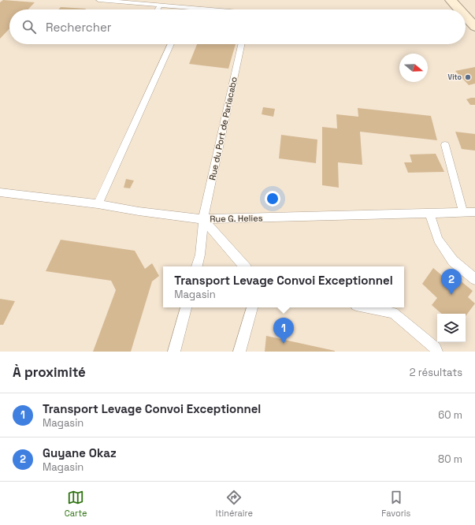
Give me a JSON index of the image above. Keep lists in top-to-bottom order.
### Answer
{
  "streets": {
    "lane": ["Rue du Port de Pariacabo", "Rue G. Helies"]
  },
  "crossings": [
    ["Rue du Port de Pariacabo", "Rue G. Helies"]
  ],
  "places": ["Vito"],
  "north": "right",
  "page": {
    "search": "Rechercher",
    "popup": ["Transport Levage Convoi Exceptionnel", "Magasin"],
    "pins": ["2", "1"],
    "heading": ["À proximité", "2 résultats"],
    "list": [
      {
        "mark": "1",
        "name": "Transport Levage Convoi Exceptionnel",
        "note": "Magasin",
        "value": "60 m"
      },
      {
        "mark": "2",
        "name": "Guyane Okaz",
        "note": "Magasin",
        "value": "80 m"
      }
    ],
    "nav": ["Carte", "Itinéraire", "Favoris"]
  }
}
